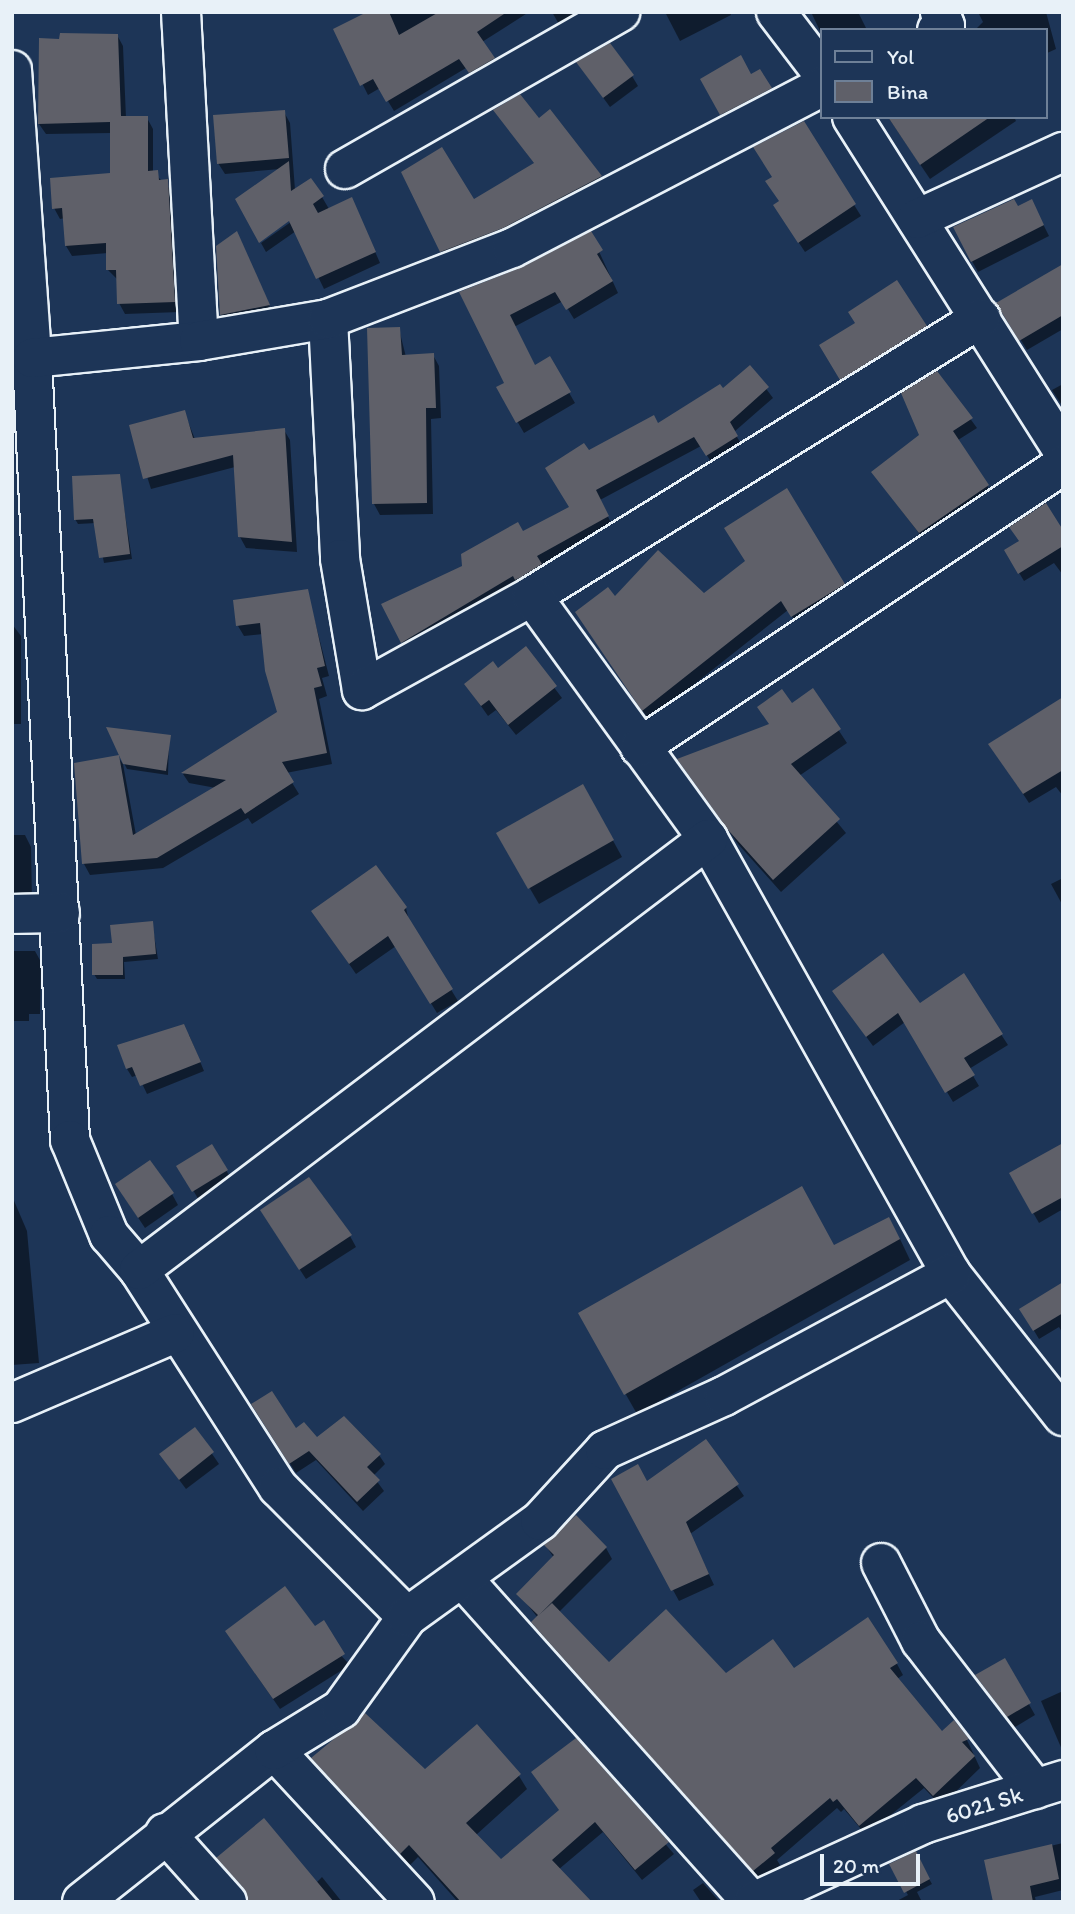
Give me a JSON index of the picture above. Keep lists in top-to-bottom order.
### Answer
{
  "streets": {
    "street": ["6021 Sk"]
  },
  "legend": ["Yol", "Bina"],
  "scale_bar": "20 m"
}
